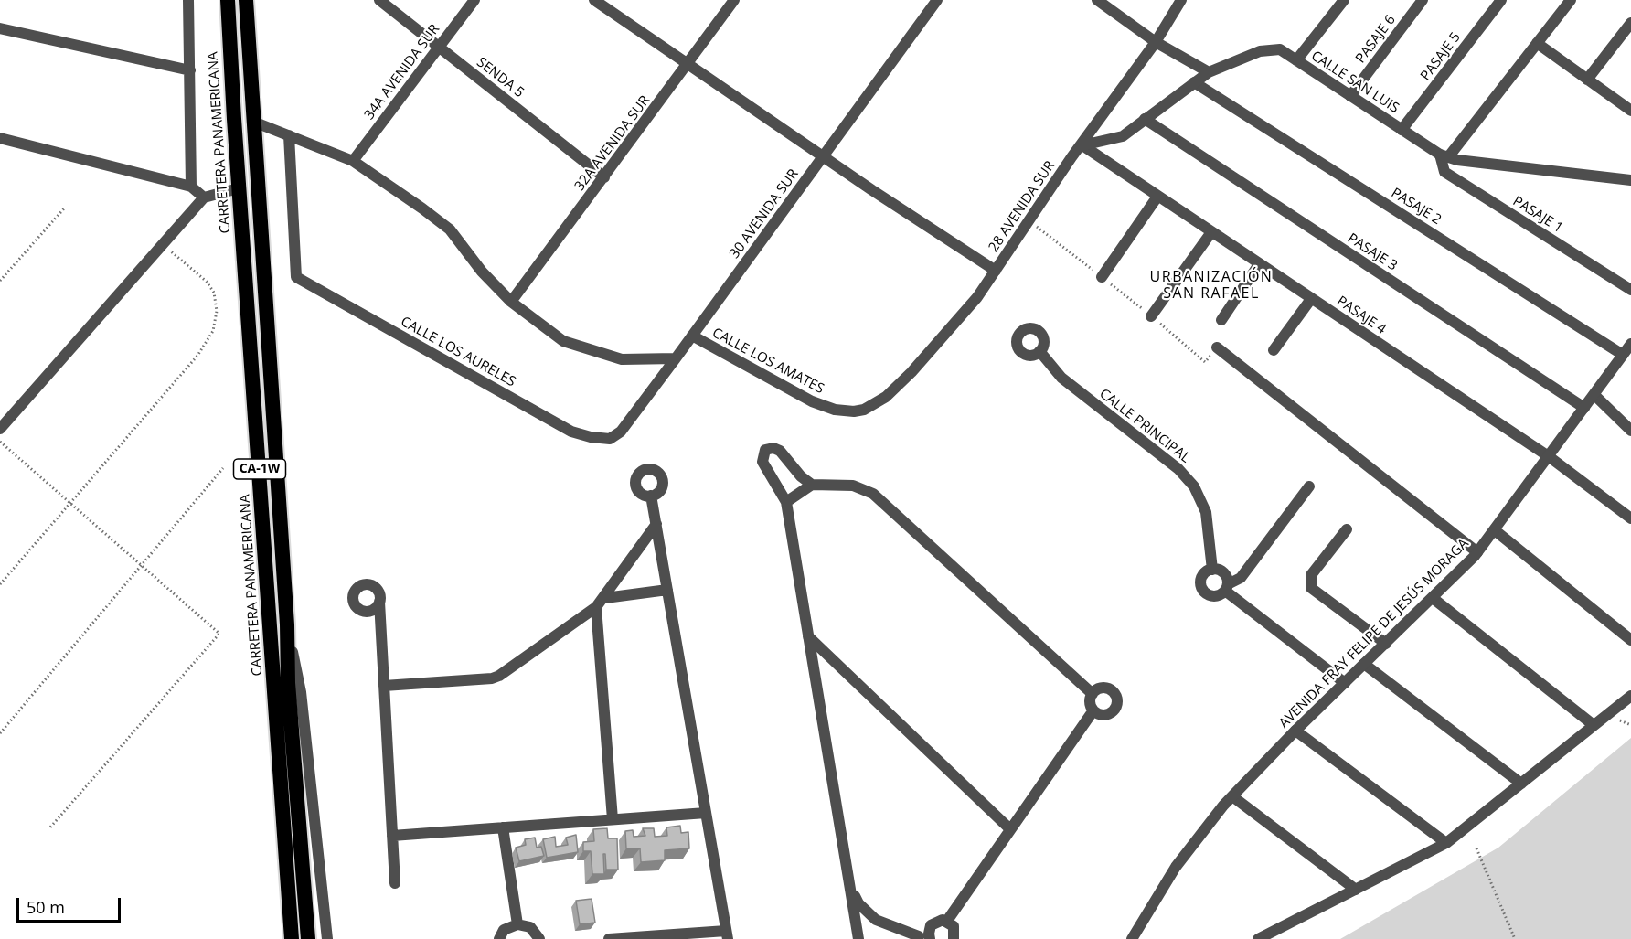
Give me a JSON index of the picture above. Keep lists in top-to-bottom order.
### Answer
{
  "streets": {
    "highway": ["CARRETERA PANAMERICANA", "CA-1W"],
    "street": [
      "PASAJE 6",
      "PASAJE 5",
      "34A AVENIDA SUR",
      "SENDA 5",
      "CALLE SAN LUIS",
      "32A AVENIDA SUR",
      "28 AVENIDA SUR",
      "PASAJE 2",
      "30 AVENIDA SUR",
      "PASAJE 1",
      "PASAJE 3",
      "PASAJE 4",
      "CALLE LOS AURELES",
      "CALLE LOS AMATES",
      "CALLE PRINCIPAL",
      "AVENIDA FRAY FELIPE DE JESÚS MORAGA"
    ]
  },
  "crossings": [
    ["PASAJE 6", "CALLE SAN LUIS"],
    ["PASAJE 5", "CALLE SAN LUIS"],
    ["34A AVENIDA SUR", "SENDA 5"],
    ["SENDA 5", "32A AVENIDA SUR"],
    ["CALLE SAN LUIS", "28 AVENIDA SUR"],
    ["CALLE SAN LUIS", "PASAJE 2"],
    ["CALLE SAN LUIS", "PASAJE 1"],
    ["CALLE SAN LUIS", "PASAJE 3"],
    ["CALLE SAN LUIS", "PASAJE 4"],
    ["28 AVENIDA SUR", "PASAJE 4"],
    ["28 AVENIDA SUR", "CALLE LOS AMATES"],
    ["PASAJE 2", "AVENIDA FRAY FELIPE DE JESÚS MORAGA"],
    ["30 AVENIDA SUR", "CALLE LOS AURELES"],
    ["30 AVENIDA SUR", "CALLE LOS AMATES"],
    ["PASAJE 3", "AVENIDA FRAY FELIPE DE JESÚS MORAGA"],
    ["PASAJE 4", "AVENIDA FRAY FELIPE DE JESÚS MORAGA"]
  ],
  "districts": ["URBANIZACIÓN SAN RAFAEL"],
  "scale_bar": "50 m"
}
